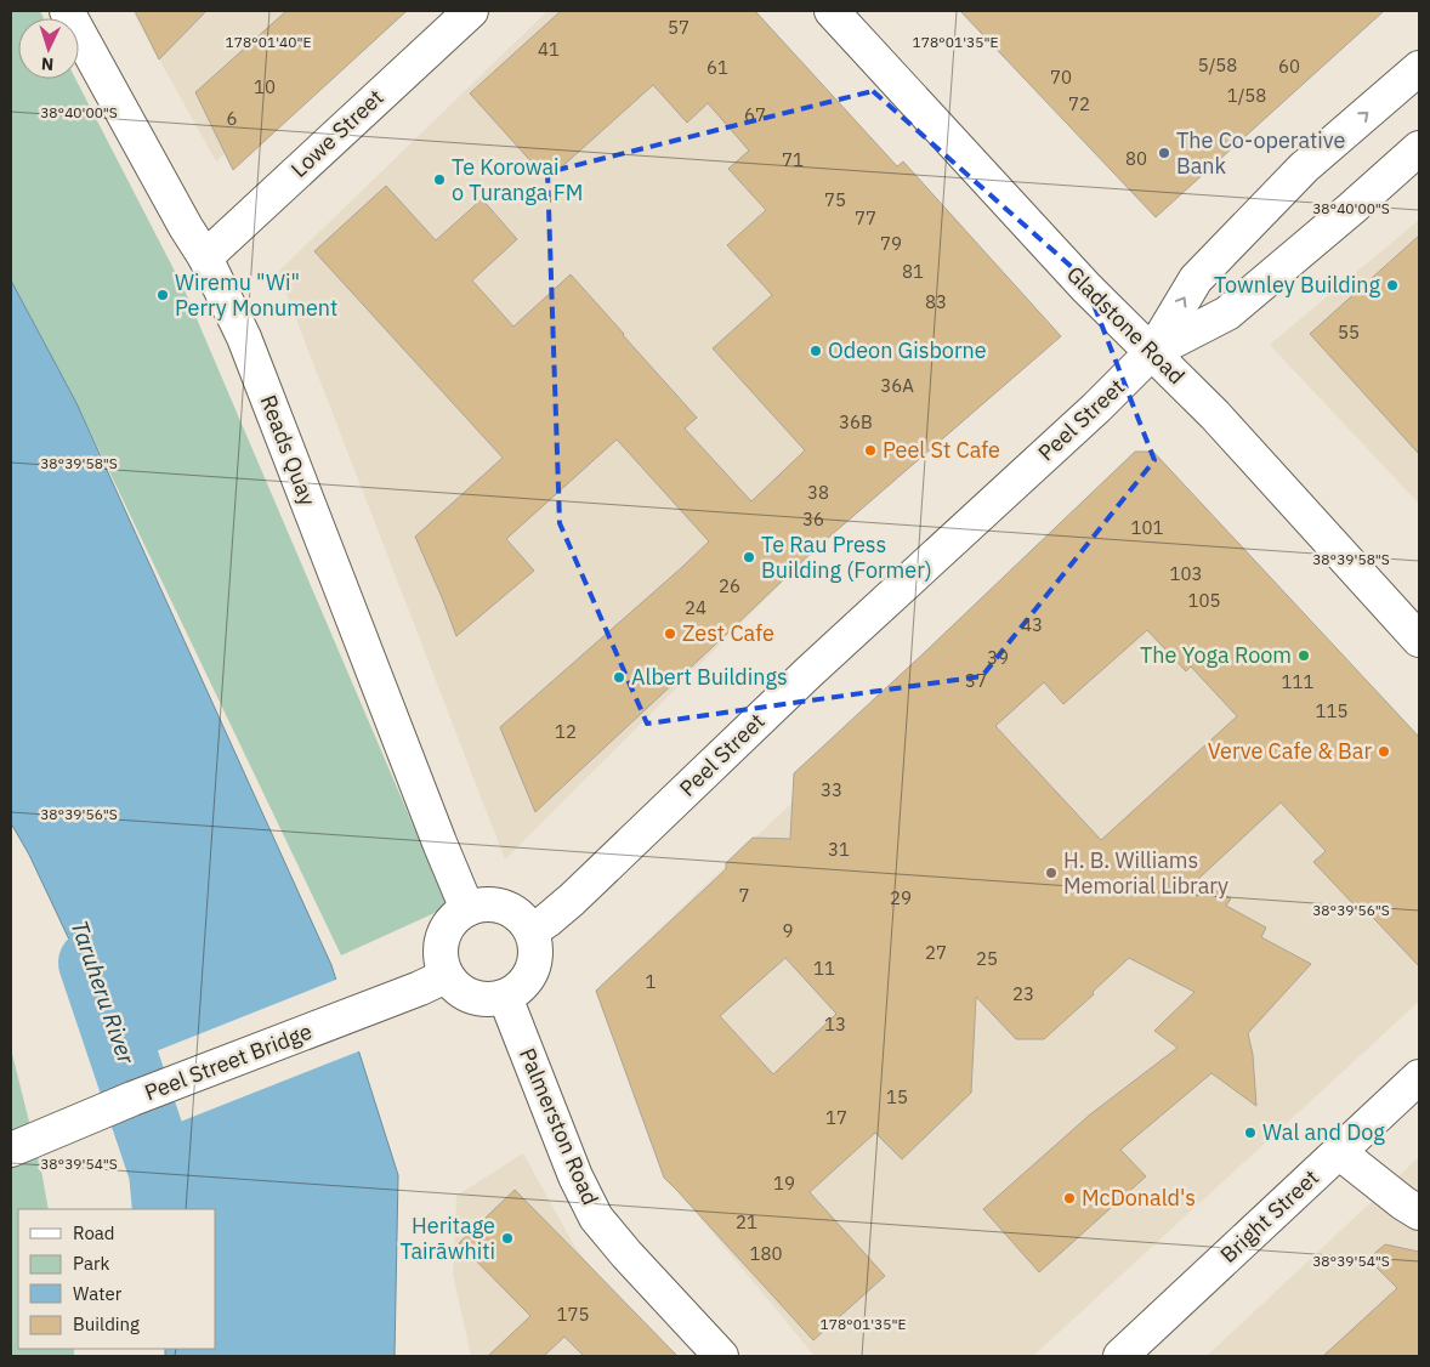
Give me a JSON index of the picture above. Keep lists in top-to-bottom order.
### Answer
{
  "streets": {
    "street": [
      "Lowe Street",
      "Gladstone Road",
      "Peel Street",
      "Reads Quay",
      "Peel Street Bridge",
      "Palmerston Road",
      "Bright Street"
    ]
  },
  "crossings": [
    ["Lowe Street", "Reads Quay"],
    ["Gladstone Road", "Peel Street"],
    ["Peel Street", "Reads Quay"],
    ["Peel Street", "Peel Street Bridge"],
    ["Peel Street", "Palmerston Road"],
    ["Reads Quay", "Peel Street Bridge"],
    ["Reads Quay", "Palmerston Road"],
    ["Peel Street Bridge", "Palmerston Road"]
  ],
  "water": ["Taruheru River"],
  "places": [
    "The Co-operative Bank",
    "Te Korowai o Turanga FM",
    "Townley Building",
    "Wiremu \"Wi\" Perry Monument",
    "Odeon Gisborne",
    "Peel St Cafe",
    "Te Rau Press Building (Former)",
    "Zest Cafe",
    "The Yoga Room",
    "Albert Buildings",
    "Verve Cafe & Bar",
    "H. B. Williams Memorial Library",
    "Wal and Dog",
    "McDonald's",
    "Heritage Tairāwhiti"
  ],
  "house_numbers": [
    "57",
    "41",
    "5/58",
    "60",
    "61",
    "70",
    "10",
    "1/58",
    "72",
    "67",
    "6",
    "80",
    "71",
    "75",
    "77",
    "79",
    "81",
    "83",
    "55",
    "36A",
    "36B",
    "38",
    "36",
    "101",
    "103",
    "26",
    "105",
    "24",
    "43",
    "39",
    "37",
    "111",
    "115",
    "12",
    "33",
    "31",
    "7",
    "29",
    "9",
    "27",
    "25",
    "11",
    "1",
    "23",
    "13",
    "15",
    "17",
    "19",
    "21",
    "180",
    "175"
  ],
  "legend": [
    "Road",
    "Park",
    "Water",
    "Building"
  ],
  "north": "bottom",
  "coordinates": [
    "178°01'40\"E",
    "178°01'35\"E",
    "38°40'00\"S",
    "38°39'58\"S",
    "38°39'56\"S",
    "38°39'54\"S"
  ]
}
